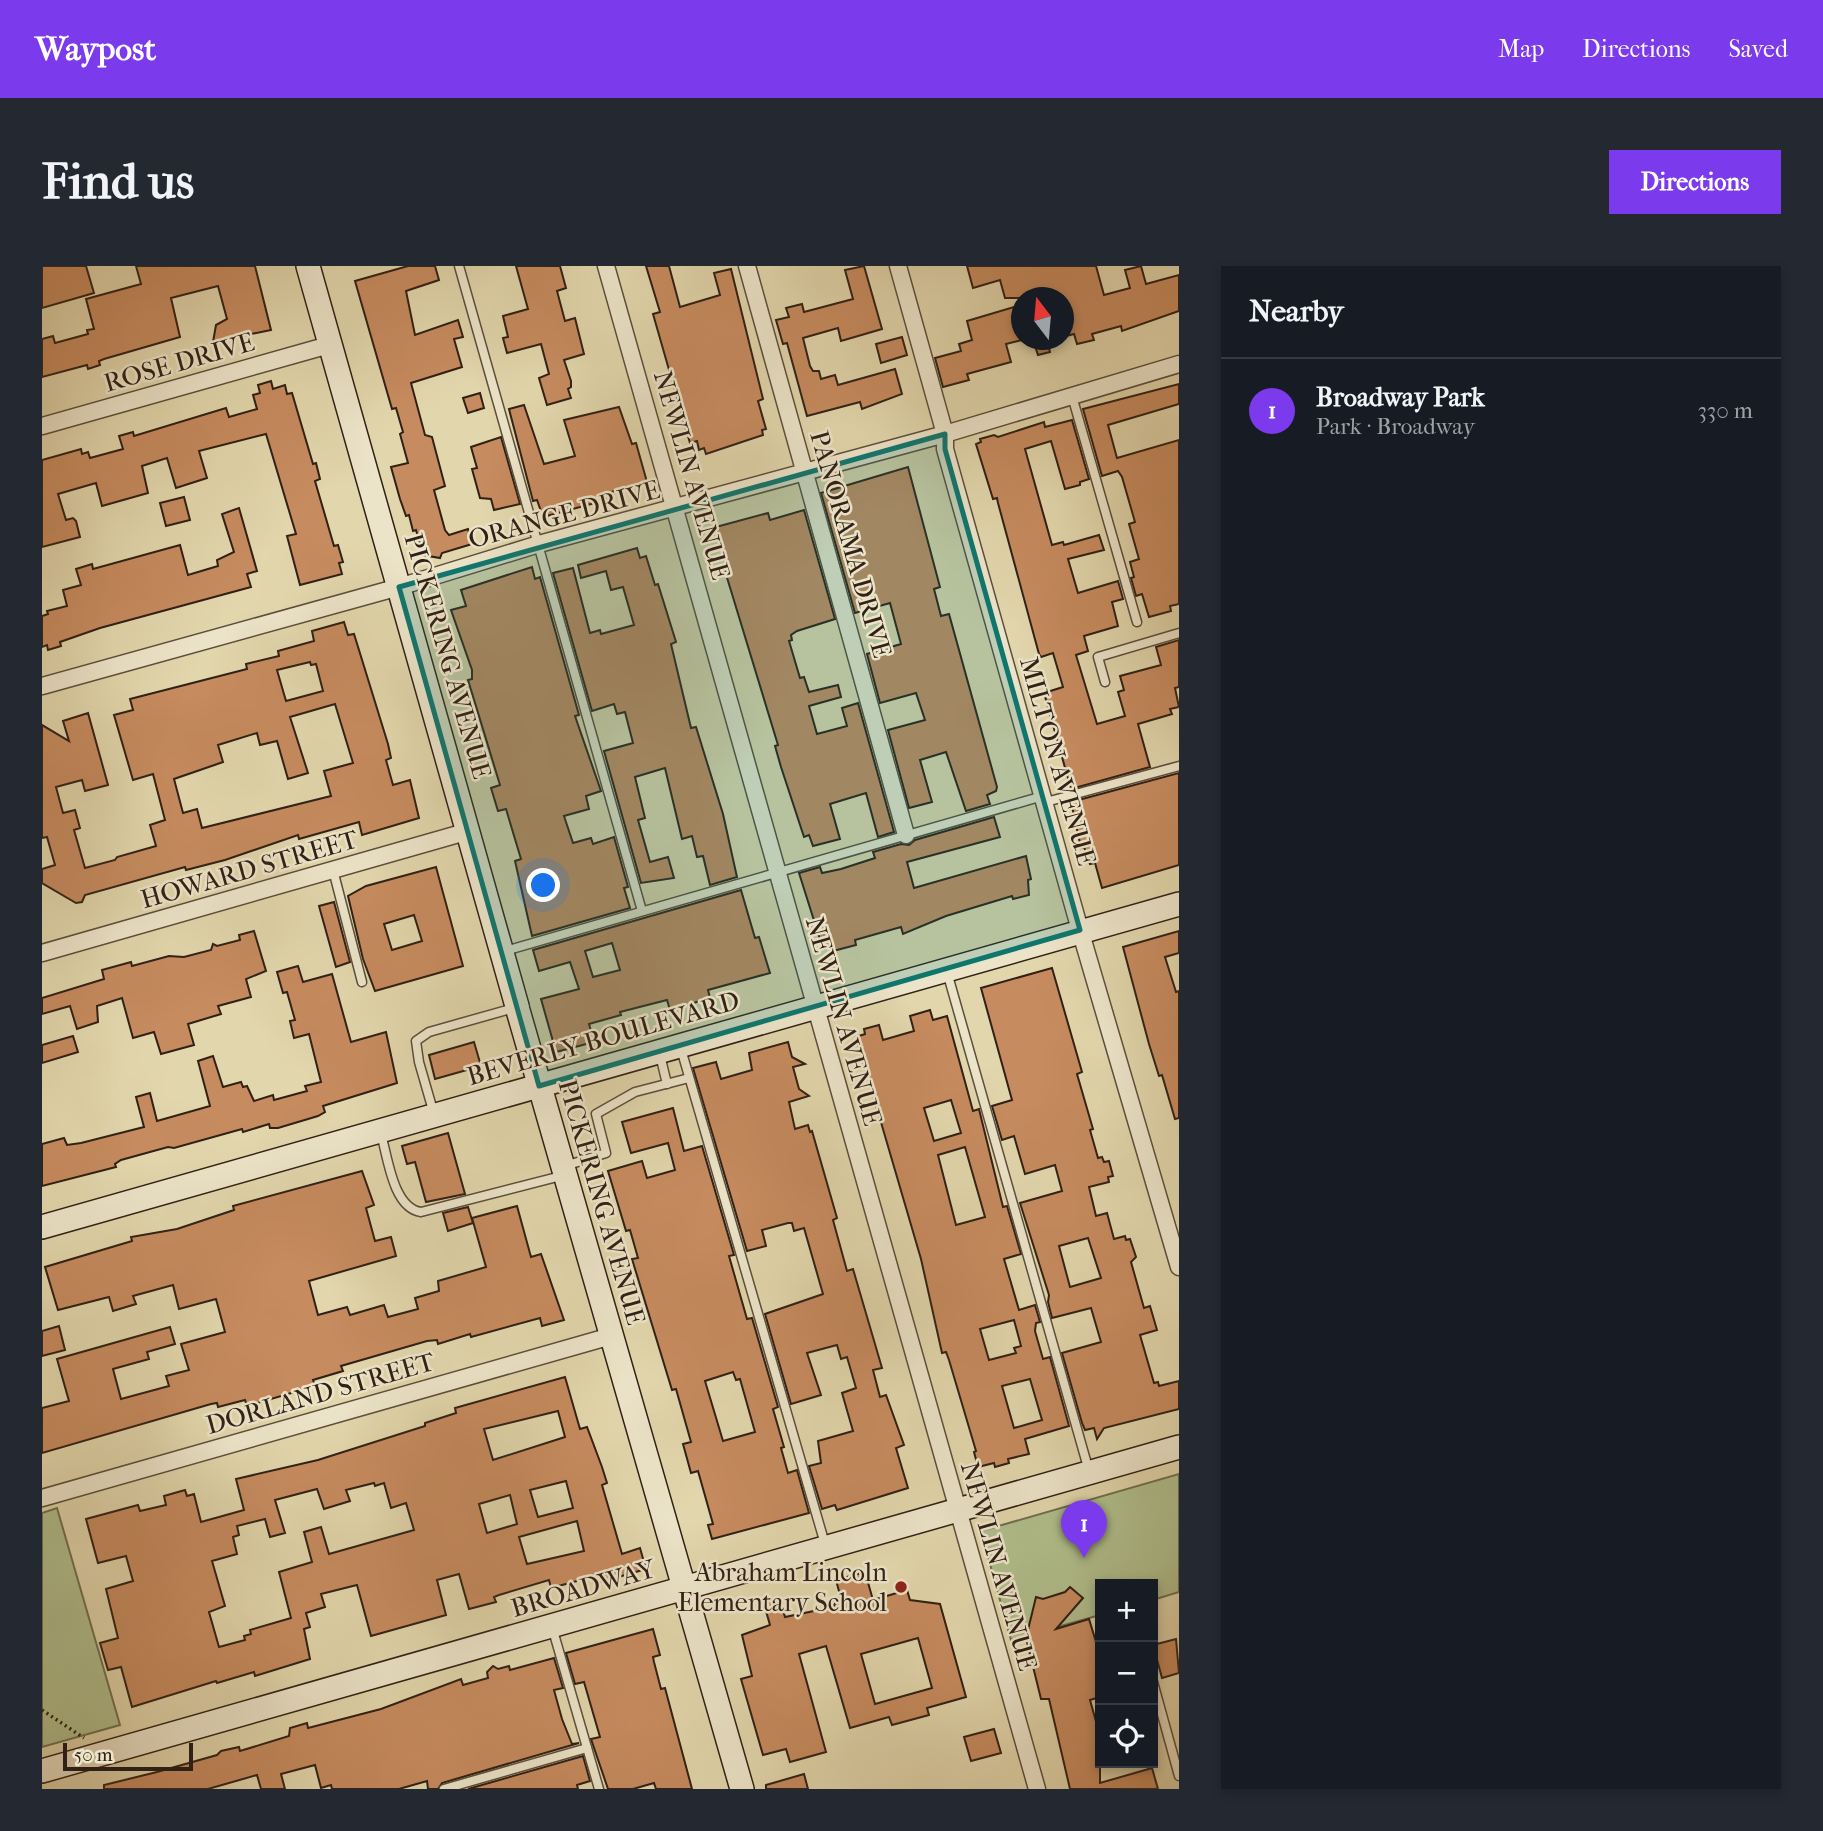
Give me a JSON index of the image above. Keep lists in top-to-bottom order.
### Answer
{
  "streets": {
    "street": [
      "ROSE DRIVE",
      "NEWLIN AVENUE",
      "ORANGE DRIVE",
      "PANORAMA DRIVE",
      "PICKERING AVENUE",
      "MILTON AVENUE",
      "HOWARD STREET",
      "BEVERLY BOULEVARD",
      "DORLAND STREET",
      "BROADWAY"
    ]
  },
  "crossings": [
    ["ROSE DRIVE", "PICKERING AVENUE"],
    ["NEWLIN AVENUE", "ORANGE DRIVE"],
    ["NEWLIN AVENUE", "BEVERLY BOULEVARD"],
    ["NEWLIN AVENUE", "BROADWAY"],
    ["ORANGE DRIVE", "PANORAMA DRIVE"],
    ["ORANGE DRIVE", "PICKERING AVENUE"],
    ["ORANGE DRIVE", "MILTON AVENUE"],
    ["PICKERING AVENUE", "HOWARD STREET"],
    ["PICKERING AVENUE", "BEVERLY BOULEVARD"],
    ["PICKERING AVENUE", "DORLAND STREET"],
    ["PICKERING AVENUE", "BROADWAY"],
    ["MILTON AVENUE", "BEVERLY BOULEVARD"]
  ],
  "places": ["Abraham Lincoln Elementary School"],
  "scale_bar": "50 m",
  "north": "top",
  "page": {
    "header": "Waypost",
    "nav": ["Map", "Directions", "Saved"],
    "buttons": "Directions",
    "title": "Find us",
    "heading": "Nearby",
    "list": [
      {
        "mark": "1",
        "name": "Broadway Park",
        "note": "Park · Broadway",
        "value": "330 m"
      }
    ],
    "pins": "1",
    "map_buttons": ["+", "−"],
    "scale": "50 m"
  }
}
